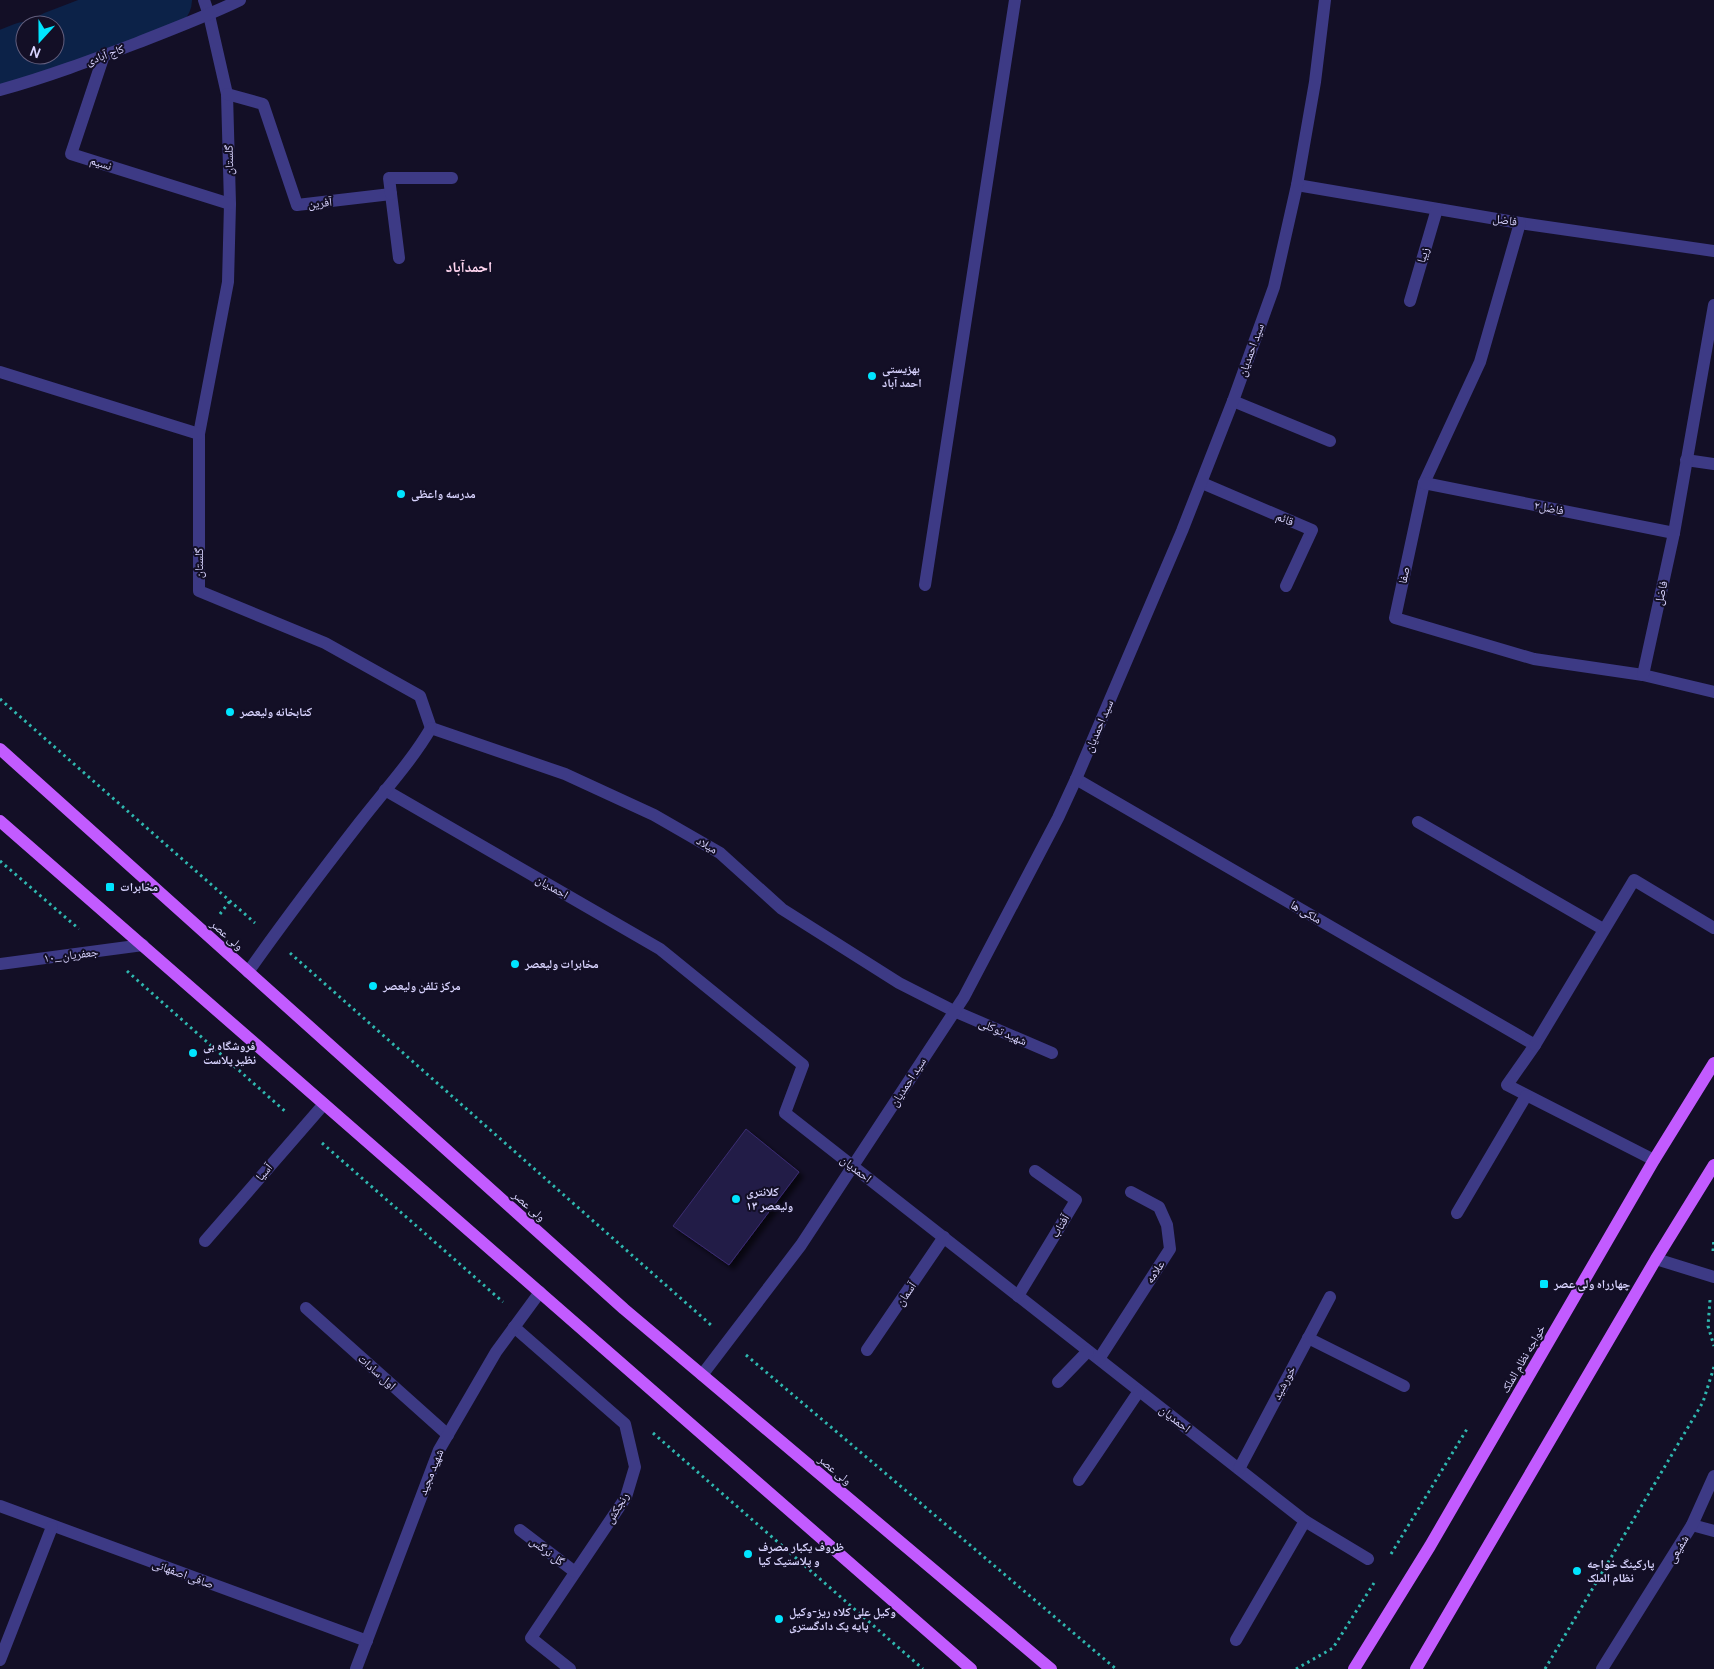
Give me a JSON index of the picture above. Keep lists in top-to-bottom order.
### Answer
{
  "streets": {
    "main road": ["ولی عصر", "خواجه نظام الملک"],
    "street": [
      "کاج آبادی",
      "گلستان",
      "نسیم",
      "آفرین",
      "فاضل",
      "زیبا",
      "سید احمدیان",
      "فاضل۲",
      "قائم",
      "صفا",
      "میلاد",
      "احمدیان",
      "ملکی ها",
      "۱۰_جعفریان",
      "شهید توکلی",
      "آسیا",
      "آفتاب",
      "علامه",
      "آسمان",
      "اول سادات",
      "خورشید",
      "شهید مجید",
      "رنجکش",
      "شفیعی",
      "گل نرگس",
      "صافی اصفهانی"
    ]
  },
  "crossings": [
    ["کاج آبادی", "گلستان"],
    ["کاج آبادی", "نسیم"],
    ["گلستان", "نسیم"],
    ["گلستان", "آفرین"],
    ["گلستان", "میلاد"],
    ["فاضل", "زیبا"],
    ["فاضل", "سید احمدیان"],
    ["فاضل", "فاضل۲"],
    ["فاضل", "صفا"],
    ["سید احمدیان", "قائم"],
    ["سید احمدیان", "میلاد"],
    ["سید احمدیان", "احمدیان"],
    ["سید احمدیان", "ملکی ها"],
    ["سید احمدیان", "ولی عصر"],
    ["سید احمدیان", "شهید توکلی"],
    ["فاضل۲", "صفا"],
    ["میلاد", "شهید توکلی"],
    ["احمدیان", "آفتاب"],
    ["احمدیان", "علامه"],
    ["احمدیان", "آسمان"],
    ["احمدیان", "خورشید"],
    ["اول سادات", "شهید مجید"],
    ["شهید مجید", "رنجکش"],
    ["شهید مجید", "صافی اصفهانی"],
    ["رنجکش", "گل نرگس"]
  ],
  "districts": ["احمدآباد"],
  "places": {
    "other": [
      "بهزیستی احمد آباد",
      "مدرسه واعظی",
      "کتابخانه ولیعصر",
      "مخابرات ولیعصر",
      "مرکز تلفن ولیعصر",
      "فروشگاه بی نظیر پلاست",
      "کلانتری ۱۳ ولیعصر",
      "ظروف یکبار مصرف و پلاستیک کیا",
      "پارکینگ خواجه نظام الملک",
      "وکیل علی کلاه ریز-وکیل پایه یک دادگستری"
    ],
    "transit": ["مخابرات", "چهارراه ولی عصر"]
  },
  "north": "bottom"
}
